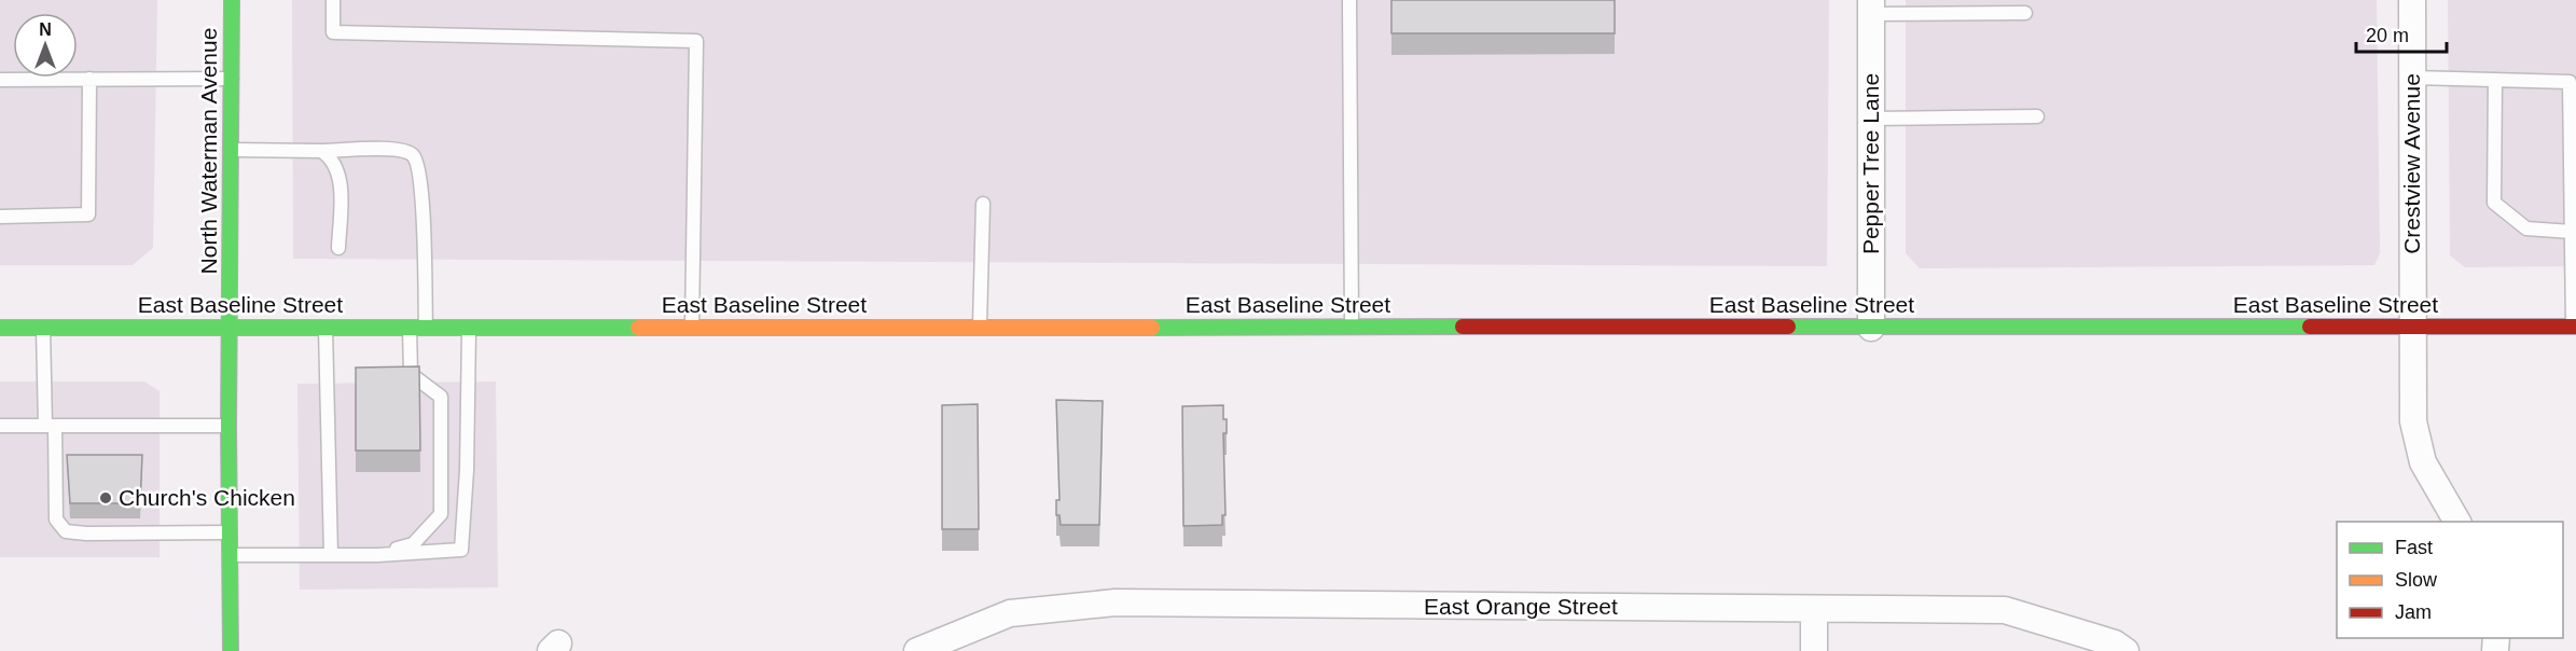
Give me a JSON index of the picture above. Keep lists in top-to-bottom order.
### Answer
{
  "streets": {
    "main road": ["North Waterman Avenue", "East Baseline Street"],
    "street": ["Pepper Tree Lane", "Crestview Avenue", "East Orange Street"]
  },
  "crossings": [
    ["North Waterman Avenue", "East Baseline Street"],
    ["Pepper Tree Lane", "East Baseline Street"],
    ["Crestview Avenue", "East Baseline Street"]
  ],
  "places": ["Church's Chicken"],
  "legend": ["Fast", "Slow", "Jam"],
  "scale_bar": "20 m",
  "north": "top"
}
